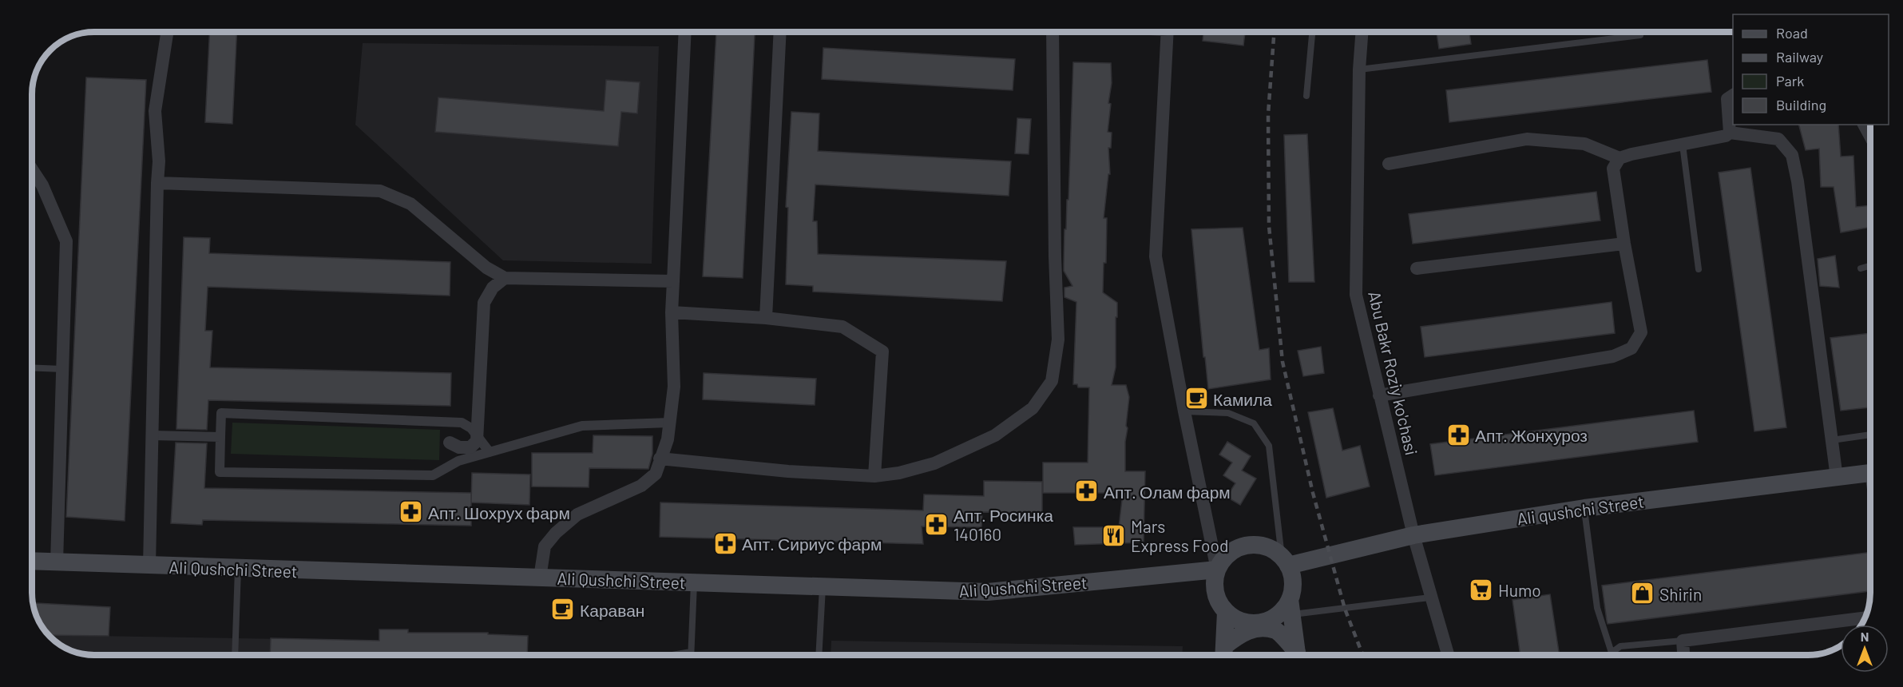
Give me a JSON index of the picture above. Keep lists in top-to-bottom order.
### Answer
{
  "streets": {
    "main road": ["Ali qushchi Street", "Ali Qushchi Street"],
    "street": ["Abu Bakr Roziy ko'chasi"]
  },
  "crossings": [
    ["Abu Bakr Roziy ko'chasi", "Ali qushchi Street"],
    ["Ali qushchi Street", "Ali Qushchi Street"]
  ],
  "places": {
    "cafe": ["Камила", "Караван"],
    "pharmacy": [
      "Апт. Жонхуроз",
      "Апт. Олам фарм",
      "Апт. Шохрух фарм",
      "Апт. Росинка 140160",
      "Апт. Сириус фарм"
    ],
    "restaurant": ["Mars Express Food"],
    "supermarket": ["Humo"],
    "shop": ["Shirin"]
  },
  "legend": [
    "Road",
    "Railway",
    "Park",
    "Building"
  ],
  "north": "top"
}
